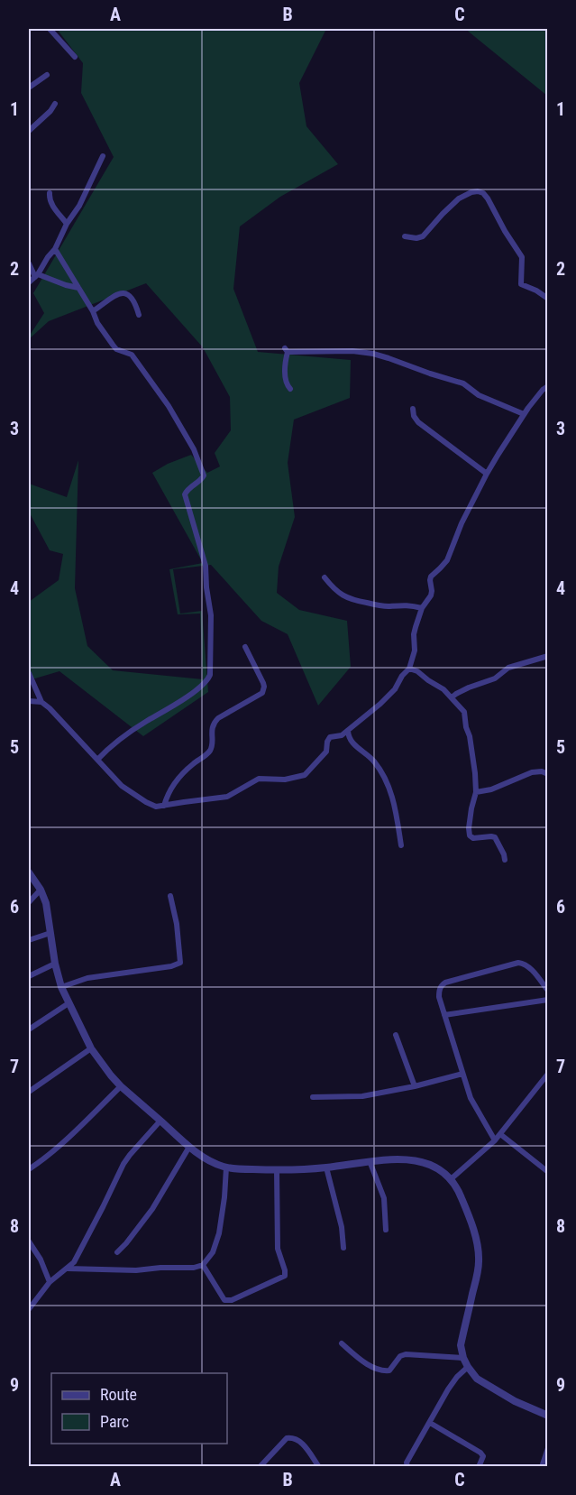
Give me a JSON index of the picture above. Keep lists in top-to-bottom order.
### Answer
{
  "legend": ["Route", "Parc"],
  "grid": {
    "columns": ["A", "B", "C"],
    "rows": [
      "1",
      "2",
      "3",
      "4",
      "5",
      "6",
      "7",
      "8",
      "9"
    ]
  }
}
